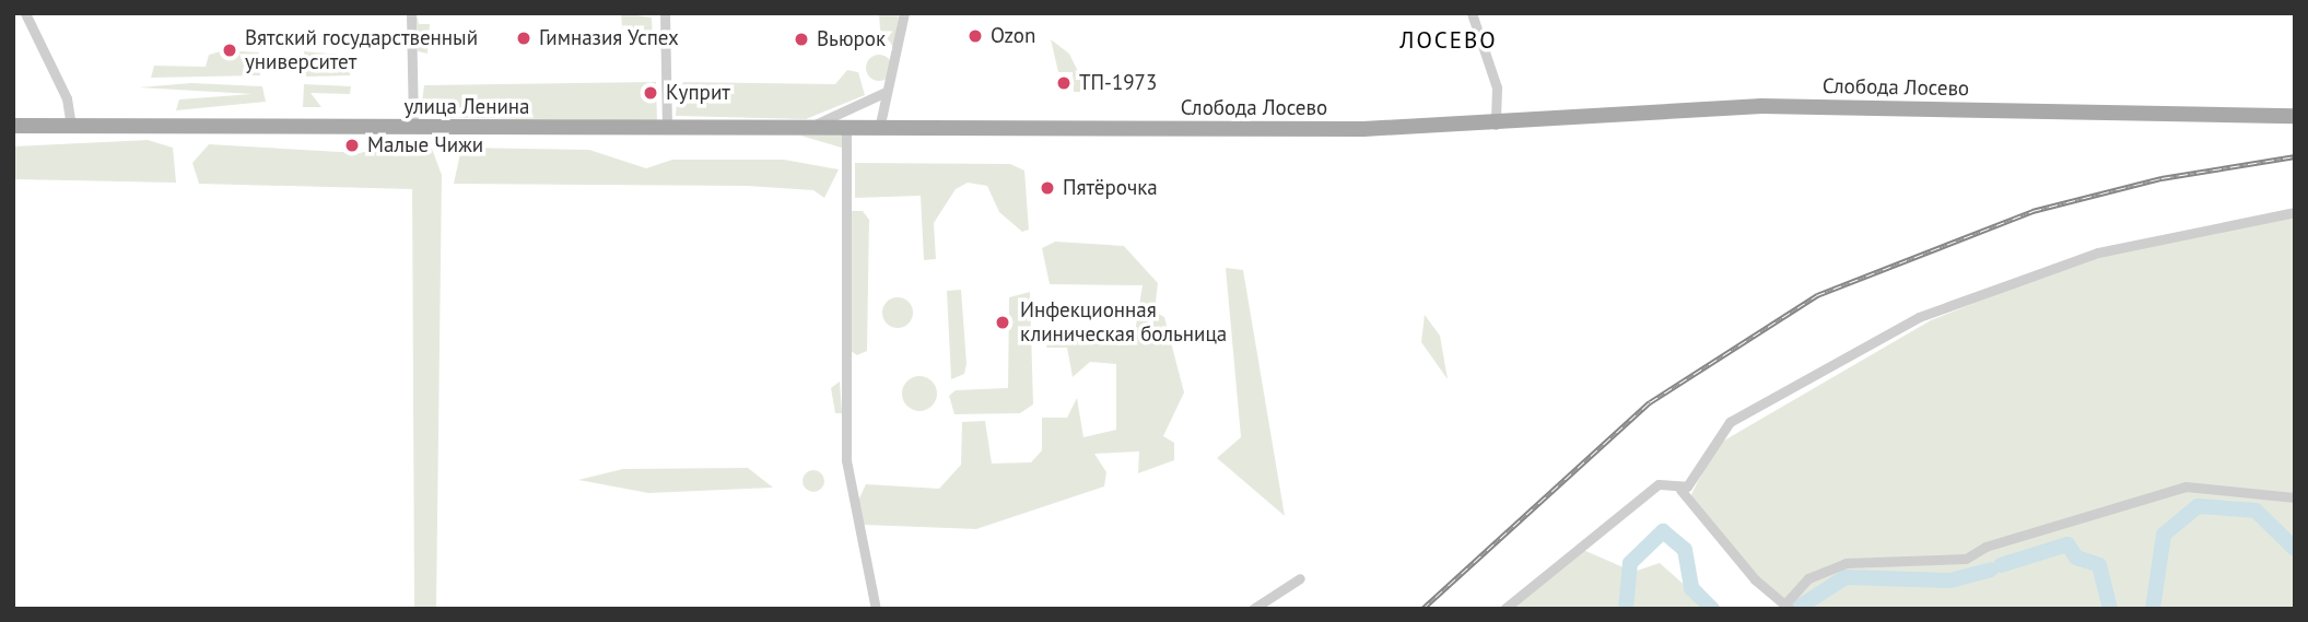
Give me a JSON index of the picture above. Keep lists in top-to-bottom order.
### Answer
{
  "streets": {
    "main road": ["Слобода Лосево", "улица Ленина"]
  },
  "crossings": [
    ["Слобода Лосево", "улица Ленина"]
  ],
  "districts": ["ЛОСЕВО"],
  "places": [
    "Ozon",
    "Гимназия Успех",
    "Вьюрок",
    "Вятский государственный университет",
    "ТП-1973",
    "Куприт",
    "Малые Чижи",
    "Пятёрочка",
    "Инфекционная клиническая больница"
  ]
}
